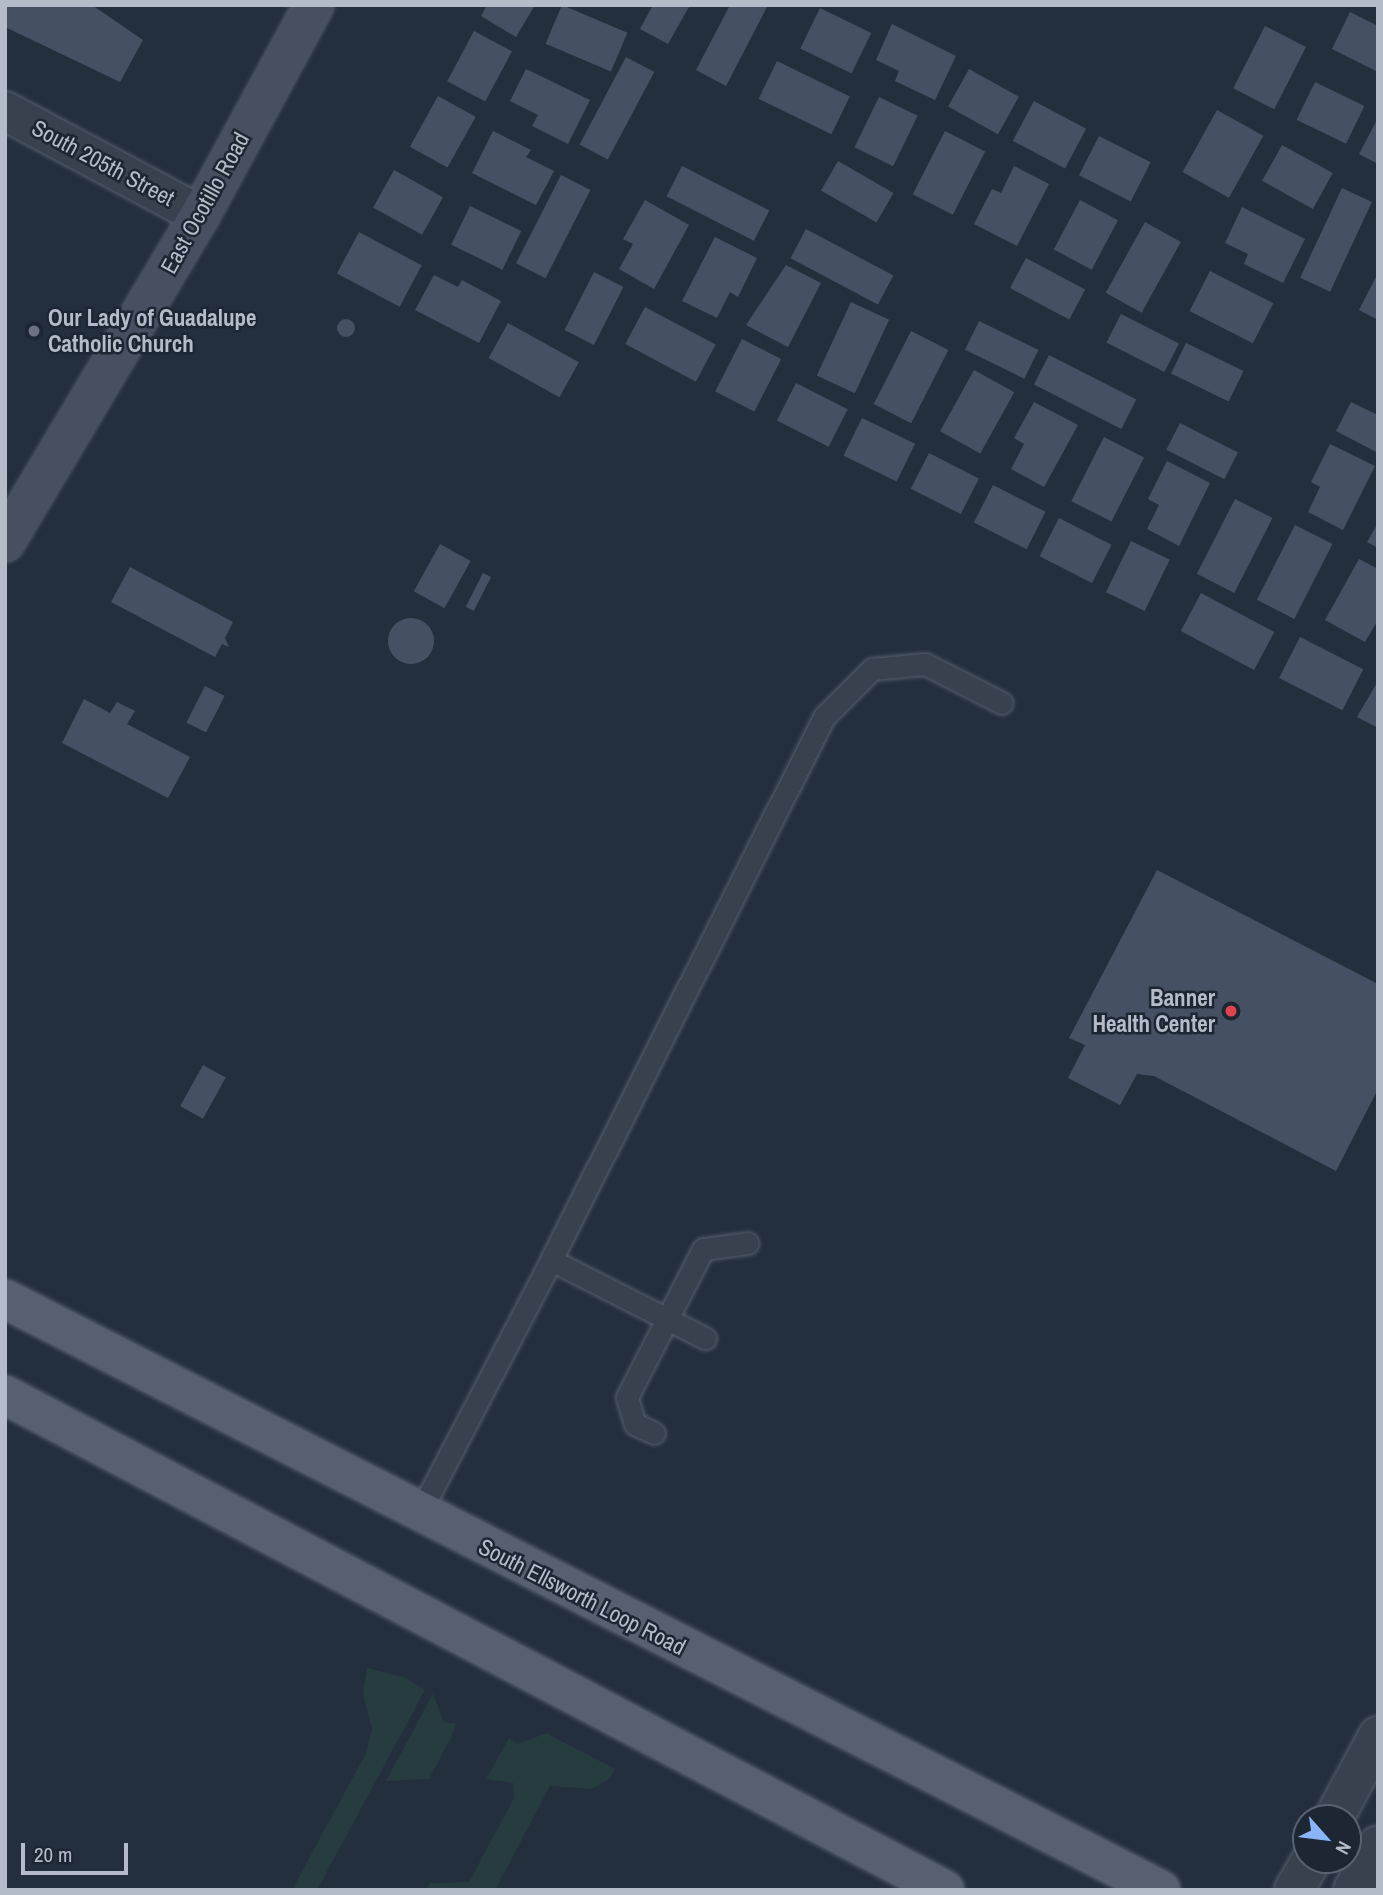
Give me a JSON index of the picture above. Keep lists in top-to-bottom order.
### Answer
{
  "streets": {
    "main road": ["East Ocotillo Road", "South Ellsworth Loop Road"],
    "street": ["South 205th Street"]
  },
  "crossings": [
    ["South 205th Street", "East Ocotillo Road"]
  ],
  "places": ["Our Lady of Guadalupe Catholic Church", "Banner Health Center"],
  "scale_bar": "20 m",
  "north": "bottom right"
}
